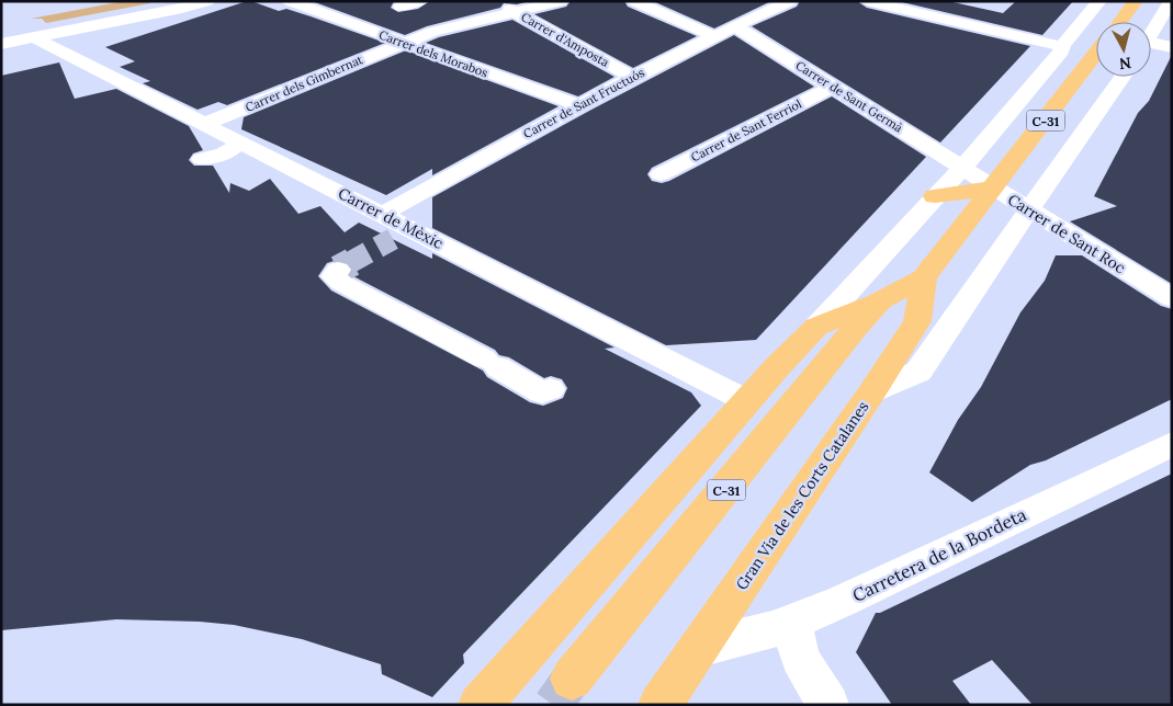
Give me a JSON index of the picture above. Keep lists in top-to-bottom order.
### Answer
{
  "streets": {
    "main road": ["C-31", "Gran Via de les Corts Catalanes"],
    "street": [
      "Carrer d'Amposta",
      "Carrer dels Morabos",
      "Carrer dels Gimbernat",
      "Carrer de Sant Germà",
      "Carrer de Sant Fructuós",
      "Carrer de Sant Ferriol",
      "Carrer de Mèxic",
      "Carrer de Sant Roc",
      "Carretera de la Bordeta"
    ]
  },
  "crossings": [
    ["Carrer d'Amposta", "Carrer dels Gimbernat"],
    ["Carrer d'Amposta", "Carrer de Sant Fructuós"],
    ["Carrer dels Morabos", "Carrer dels Gimbernat"],
    ["Carrer dels Morabos", "Carrer de Sant Fructuós"],
    ["Carrer dels Gimbernat", "Carrer de Mèxic"],
    ["Carrer de Sant Germà", "Carrer de Sant Fructuós"],
    ["Carrer de Sant Germà", "Carrer de Sant Ferriol"],
    ["Carrer de Sant Germà", "Carrer de Sant Roc"],
    ["Carrer de Sant Fructuós", "Carrer de Mèxic"],
    ["Carrer de Sant Roc", "Gran Via de les Corts Catalanes"],
    ["Gran Via de les Corts Catalanes", "Carretera de la Bordeta"]
  ],
  "north": "bottom"
}
